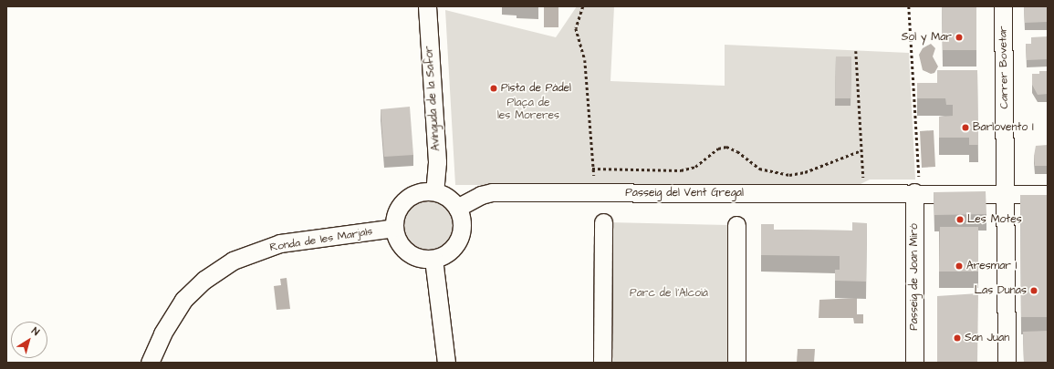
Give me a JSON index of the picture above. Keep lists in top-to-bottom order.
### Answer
{
  "streets": {
    "street": [
      "Carrer Bovetar",
      "Avinguda de la Safor",
      "Passeig del Vent Gregal",
      "Ronda de les Marjals",
      "Passeig de Joan Miró"
    ]
  },
  "crossings": [
    ["Carrer Bovetar", "Passeig del Vent Gregal"],
    ["Avinguda de la Safor", "Passeig del Vent Gregal"],
    ["Avinguda de la Safor", "Ronda de les Marjals"],
    ["Passeig del Vent Gregal", "Ronda de les Marjals"],
    ["Passeig del Vent Gregal", "Passeig de Joan Miró"]
  ],
  "parks": ["Plaça de les Moreres", "Parc de l'Alcoià"],
  "places": [
    "Sol y Mar",
    "Pista de Pádel",
    "Barlovento I",
    "Les Motes",
    "Aresmar I",
    "Las Dunas",
    "San Juan"
  ],
  "north": "top right"
}
